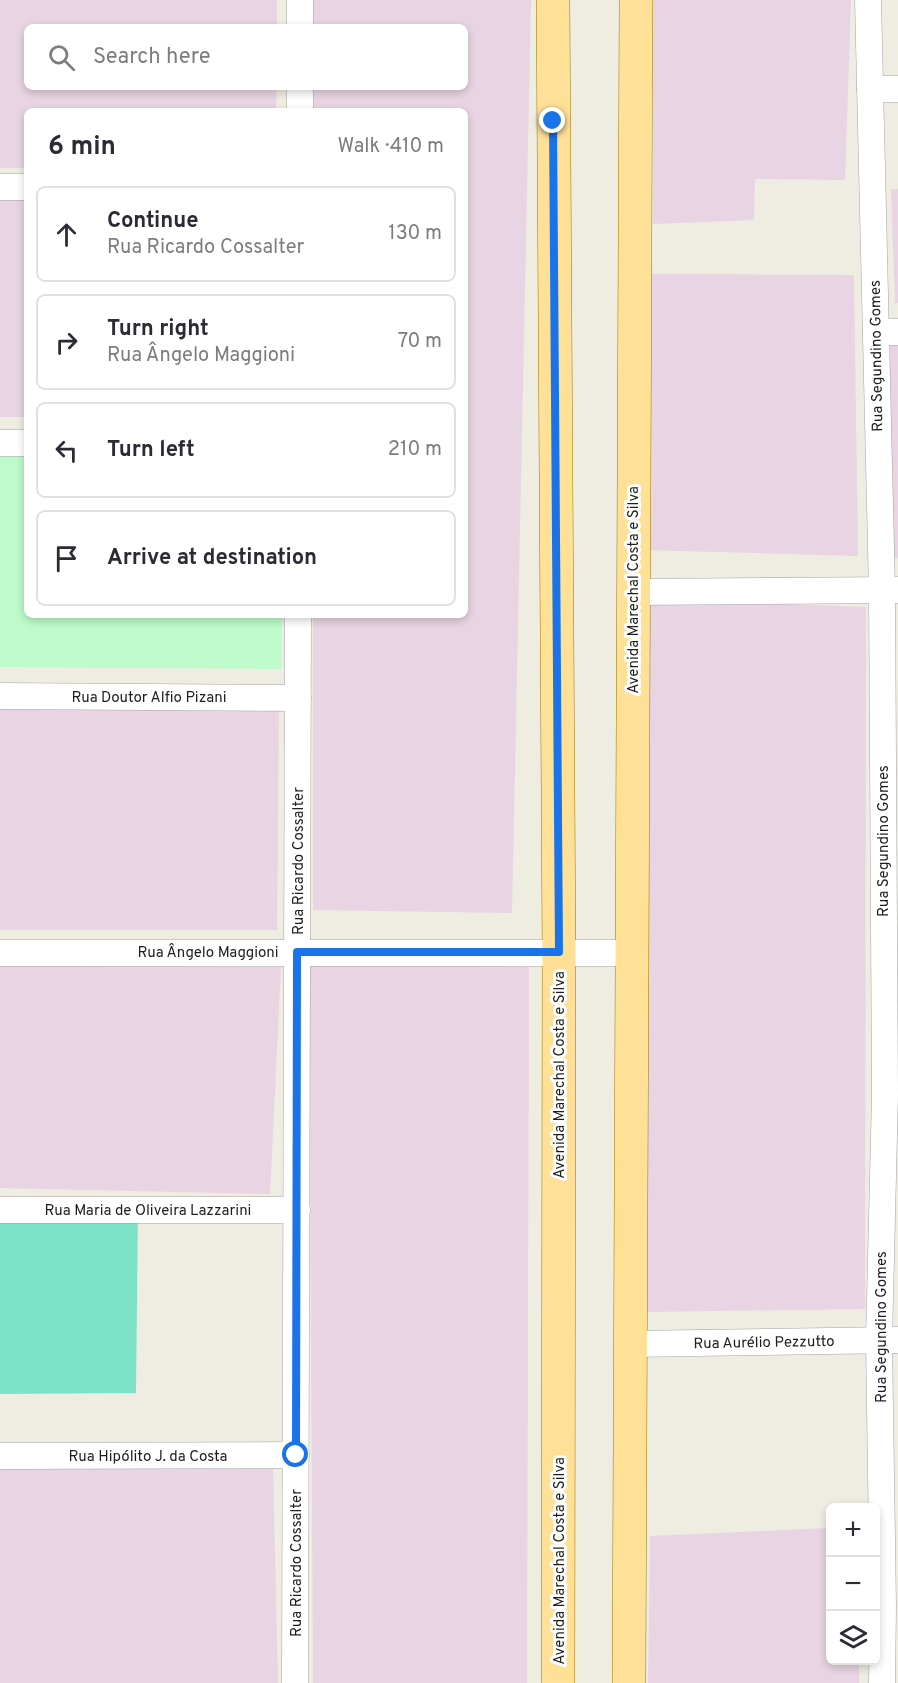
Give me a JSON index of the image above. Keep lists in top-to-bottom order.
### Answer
{
  "streets": {
    "main road": ["Avenida Marechal Costa e Silva"],
    "street": [
      "Rua Segundino Gomes",
      "Rua Doutor Alfio Pizani",
      "Rua Ricardo Cossalter",
      "Rua Ângelo Maggioni",
      "Rua Maria de Oliveira Lazzarini",
      "Rua Aurélio Pezzutto",
      "Rua Hipólito J. da Costa"
    ]
  },
  "crossings": [
    ["Rua Segundino Gomes", "Rua Aurélio Pezzutto"],
    ["Avenida Marechal Costa e Silva", "Rua Ângelo Maggioni"],
    ["Avenida Marechal Costa e Silva", "Rua Aurélio Pezzutto"],
    ["Rua Doutor Alfio Pizani", "Rua Ricardo Cossalter"],
    ["Rua Ricardo Cossalter", "Rua Ângelo Maggioni"],
    ["Rua Ricardo Cossalter", "Rua Maria de Oliveira Lazzarini"],
    ["Rua Ricardo Cossalter", "Rua Hipólito J. da Costa"]
  ],
  "page": {
    "search": "Search here",
    "heading": ["6 min", "Walk · 410 m"],
    "list": [
      ["Continue", "Rua Ricardo Cossalter", "130 m"],
      ["Turn right", "Rua Ângelo Maggioni", "70 m"],
      ["Turn left", "210 m"],
      "Arrive at destination"
    ],
    "map_buttons": ["+", "−"]
  }
}
